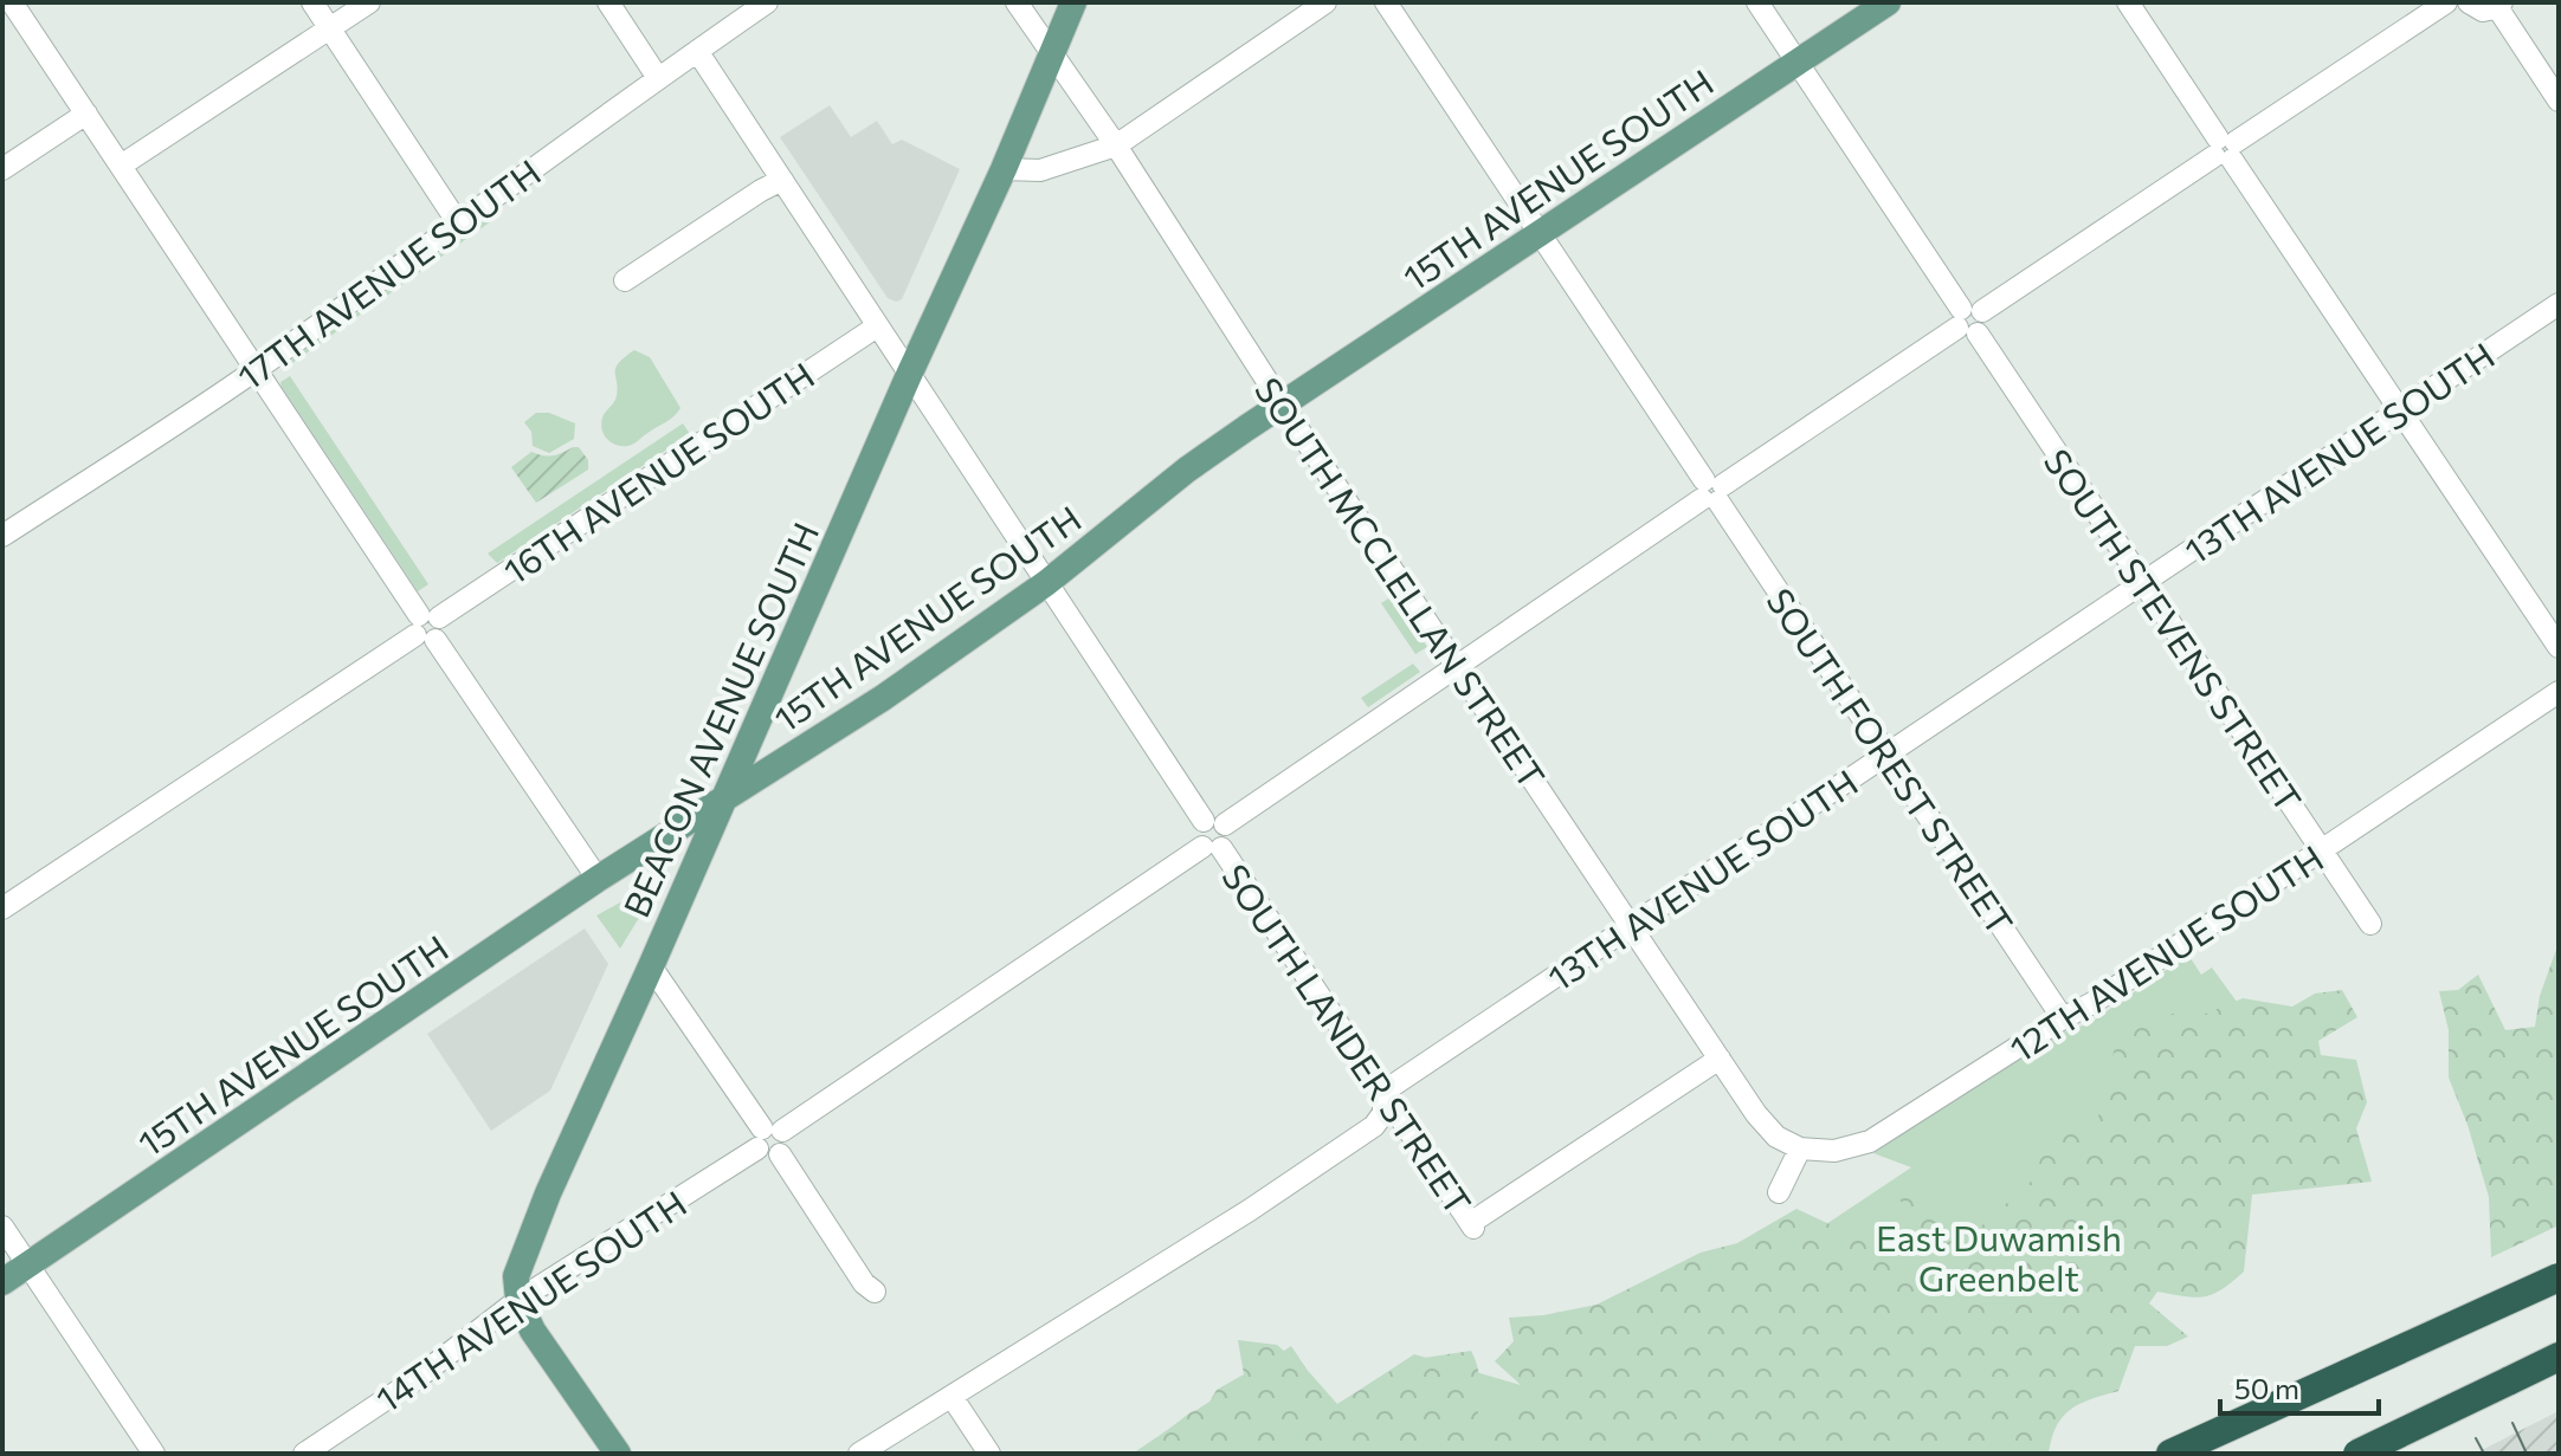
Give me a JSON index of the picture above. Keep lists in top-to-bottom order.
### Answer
{
  "streets": {
    "main road": ["15TH AVENUE SOUTH", "BEACON AVENUE SOUTH"],
    "street": [
      "17TH AVENUE SOUTH",
      "13TH AVENUE SOUTH",
      "16TH AVENUE SOUTH",
      "SOUTH MCCLELLAN STREET",
      "SOUTH STEVENS STREET",
      "SOUTH FOREST STREET",
      "12TH AVENUE SOUTH",
      "SOUTH LANDER STREET",
      "14TH AVENUE SOUTH"
    ]
  },
  "crossings": [
    ["15TH AVENUE SOUTH", "SOUTH MCCLELLAN STREET"],
    ["15TH AVENUE SOUTH", "SOUTH STEVENS STREET"],
    ["15TH AVENUE SOUTH", "BEACON AVENUE SOUTH"],
    ["15TH AVENUE SOUTH", "SOUTH FOREST STREET"],
    ["13TH AVENUE SOUTH", "SOUTH MCCLELLAN STREET"],
    ["13TH AVENUE SOUTH", "SOUTH STEVENS STREET"],
    ["13TH AVENUE SOUTH", "SOUTH FOREST STREET"],
    ["13TH AVENUE SOUTH", "SOUTH LANDER STREET"],
    ["SOUTH MCCLELLAN STREET", "BEACON AVENUE SOUTH"],
    ["SOUTH MCCLELLAN STREET", "12TH AVENUE SOUTH"],
    ["SOUTH MCCLELLAN STREET", "SOUTH LANDER STREET"],
    ["SOUTH STEVENS STREET", "12TH AVENUE SOUTH"],
    ["BEACON AVENUE SOUTH", "14TH AVENUE SOUTH"],
    ["SOUTH FOREST STREET", "12TH AVENUE SOUTH"],
    ["SOUTH LANDER STREET", "14TH AVENUE SOUTH"]
  ],
  "parks": ["East Duwamish Greenbelt"],
  "scale_bar": "50 m"
}
